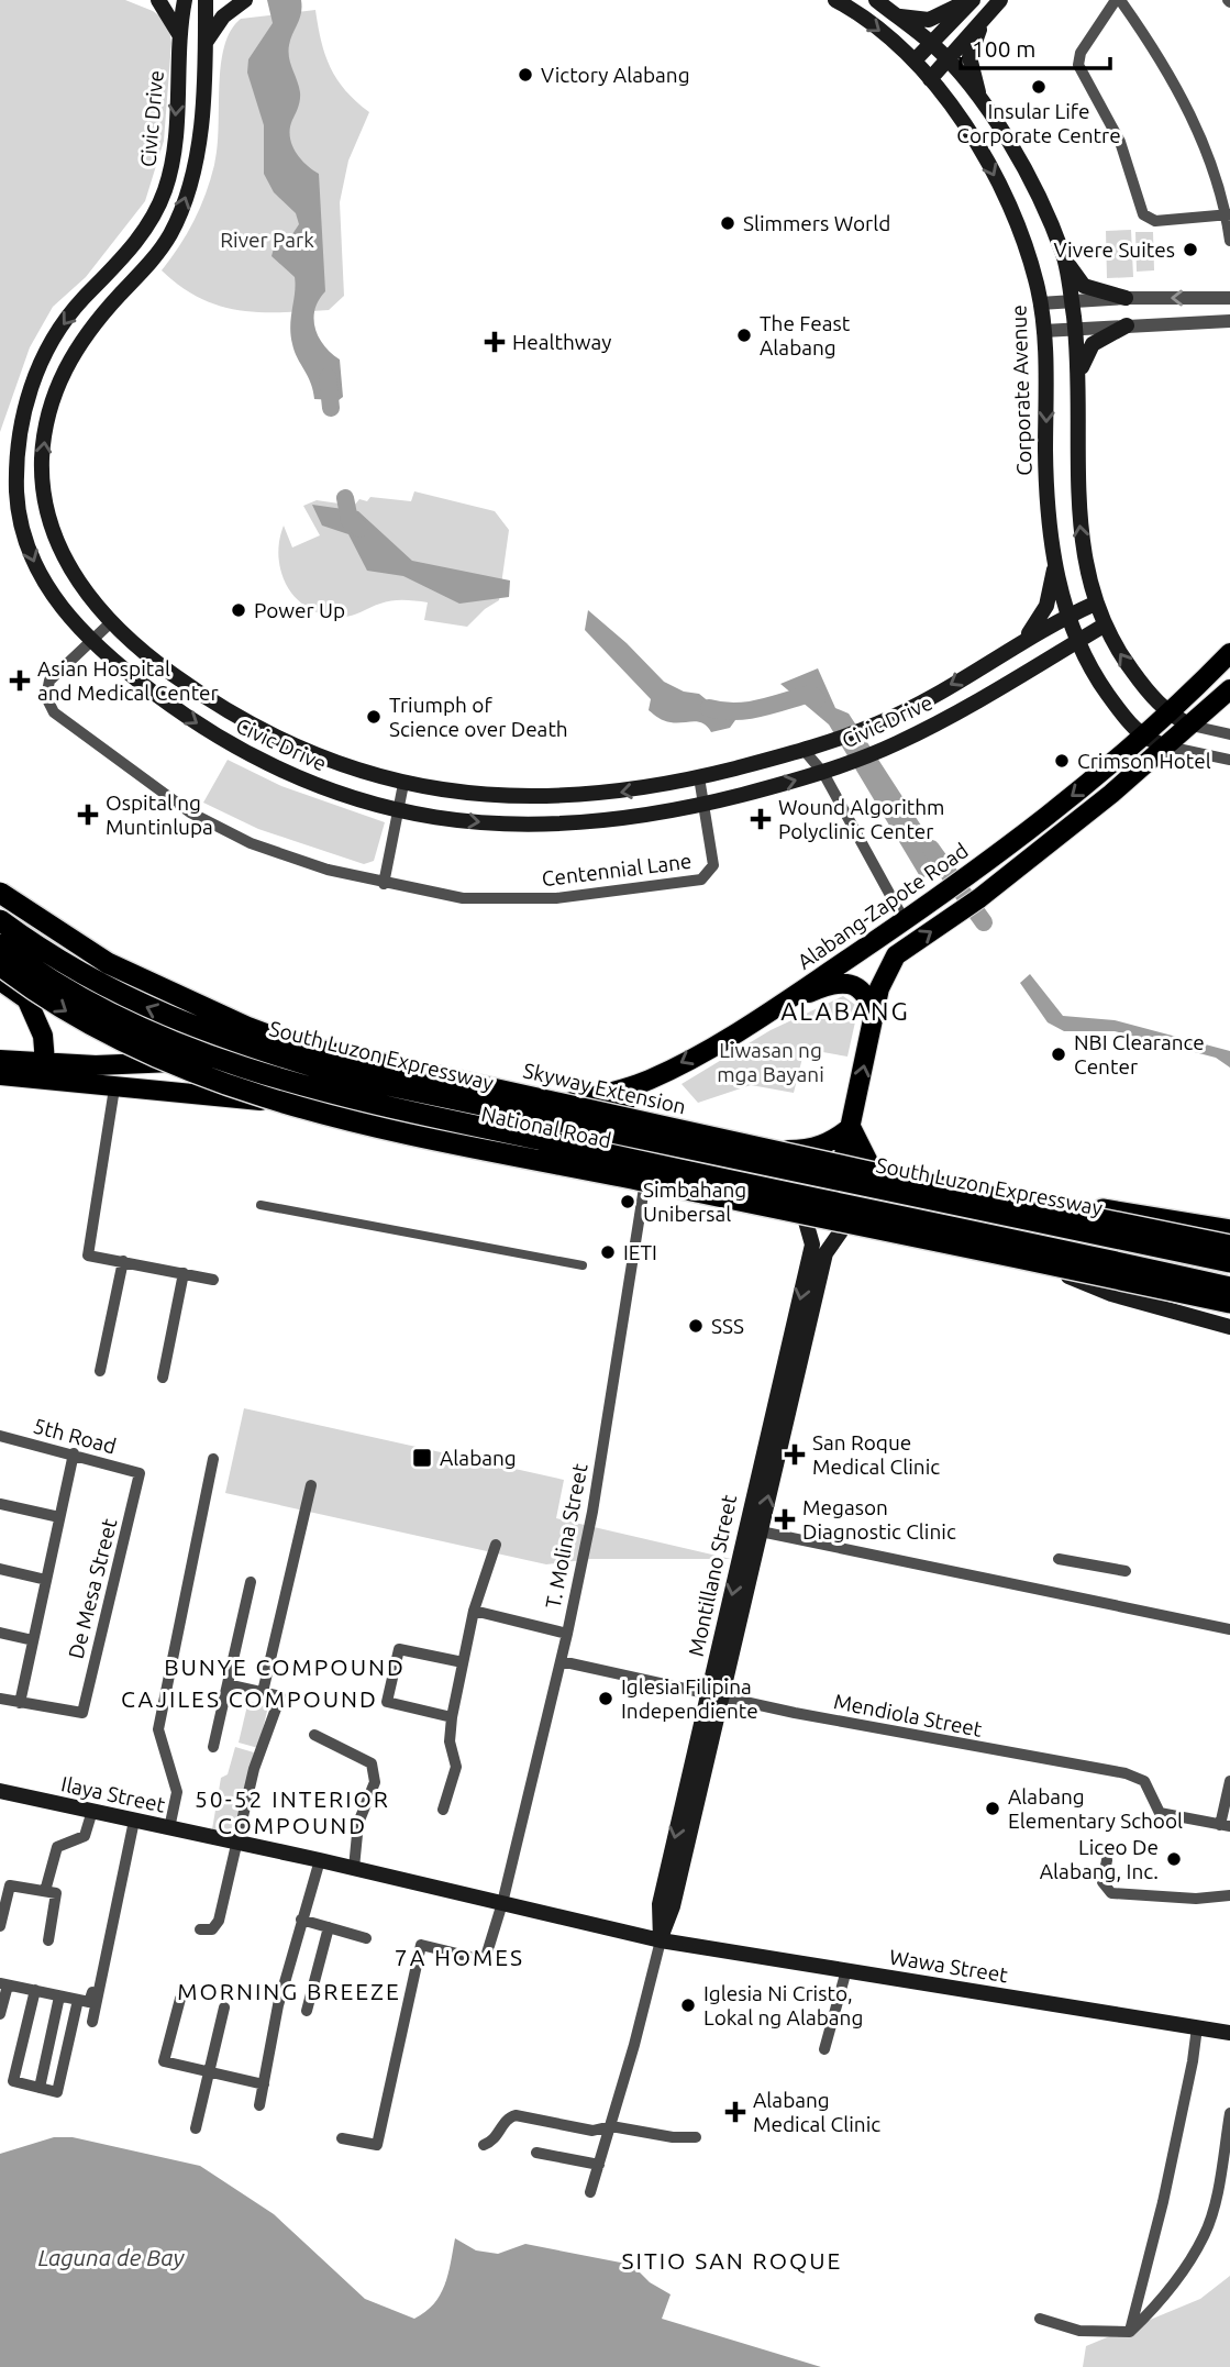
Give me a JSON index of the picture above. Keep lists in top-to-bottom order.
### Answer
{
  "streets": {
    "highway": [
      "Alabang-Zapote Road",
      "South Luzon Expressway",
      "Skyway Extension",
      "National Road"
    ],
    "main road": [
      "Civic Drive",
      "Corporate Avenue",
      "Montillano Street",
      "Ilaya Street",
      "Wawa Street"
    ],
    "street": [
      "Centennial Lane",
      "5th Road",
      "T. Molina Street",
      "De Mesa Street",
      "Mendiola Street"
    ]
  },
  "crossings": [
    ["Civic Drive", "Corporate Avenue"],
    ["Civic Drive", "Centennial Lane"],
    ["Corporate Avenue", "Alabang-Zapote Road"],
    ["Alabang-Zapote Road", "National Road"],
    ["National Road", "T. Molina Street"],
    ["5th Road", "De Mesa Street"],
    ["T. Molina Street", "Mendiola Street"],
    ["T. Molina Street", "Ilaya Street"],
    ["Montillano Street", "Mendiola Street"],
    ["Montillano Street", "Ilaya Street"],
    ["Montillano Street", "Wawa Street"],
    ["Ilaya Street", "Wawa Street"]
  ],
  "districts": [
    "ALABANG",
    "BUNYE COMPOUND",
    "CAJILES COMPOUND",
    "50-52 INTERIOR COMPOUND",
    "7A HOMES",
    "MORNING BREEZE",
    "SITIO SAN ROQUE"
  ],
  "water": ["Laguna de Bay"],
  "parks": ["River Park", "Liwasan ng mga Bayani"],
  "places": {
    "other": [
      "Victory Alabang",
      "Insular Life Corporate Centre",
      "Slimmers World",
      "Vivere Suites",
      "The Feast Alabang",
      "Power Up",
      "Triumph of Science over Death",
      "Crimson Hotel",
      "NBI Clearance Center",
      "Simbahang Unibersal",
      "IETI",
      "SSS",
      "Iglesia Filipina Independiente",
      "Alabang Elementary School",
      "Liceo De Alabang, Inc.",
      "Iglesia Ni Cristo, Lokal ng Alabang"
    ],
    "health": [
      "Healthway",
      "Asian Hospital and Medical Center",
      "Ospital ng Muntinlupa",
      "Wound Algorithm Polyclinic Center",
      "San Roque Medical Clinic",
      "Megason Diagnostic Clinic",
      "Alabang Medical Clinic"
    ],
    "transit": ["Alabang"]
  },
  "scale_bar": "100 m"
}
